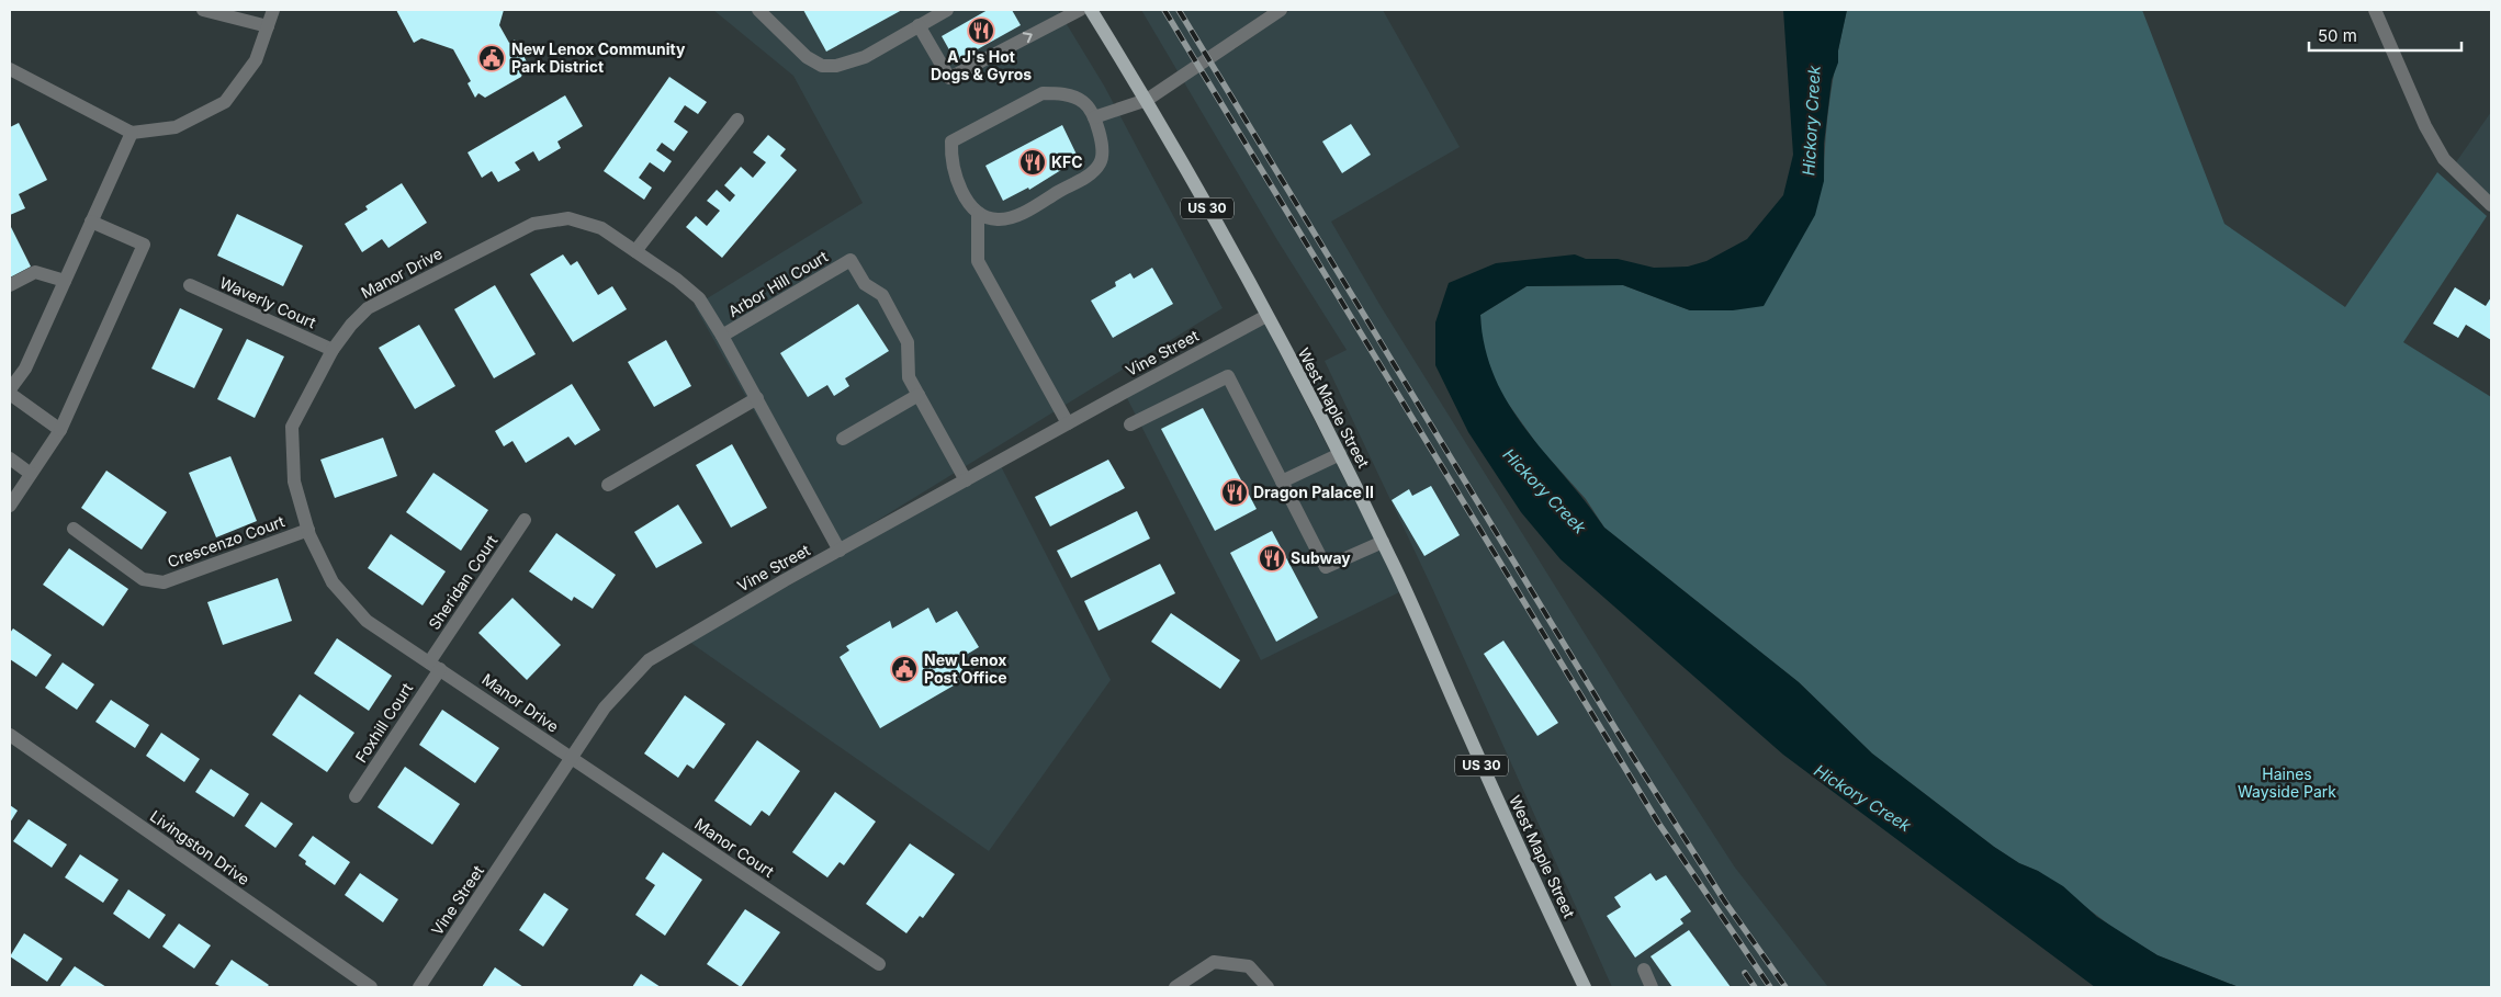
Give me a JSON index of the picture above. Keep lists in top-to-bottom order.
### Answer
{
  "streets": {
    "main road": ["US 30", "West Maple Street"],
    "street": [
      "Manor Drive",
      "Arbor Hill Court",
      "Waverly Court",
      "Vine Street",
      "Crescenzo Court",
      "Sheridan Court",
      "Foxhill Court",
      "Livingston Drive",
      "Manor Court"
    ]
  },
  "crossings": [
    ["Manor Drive", "Arbor Hill Court"],
    ["Manor Drive", "Waverly Court"],
    ["Manor Drive", "Vine Street"],
    ["Manor Drive", "Crescenzo Court"],
    ["Manor Drive", "Sheridan Court"],
    ["Manor Drive", "Foxhill Court"],
    ["Manor Drive", "Manor Court"],
    ["Vine Street", "West Maple Street"],
    ["Vine Street", "Manor Court"],
    ["Sheridan Court", "Foxhill Court"]
  ],
  "water": ["Hickory Creek"],
  "parks": ["Haines Wayside Park"],
  "places": {
    "restaurant": [
      "A J's Hot Dogs & Gyros",
      "KFC",
      "Dragon Palace II",
      "Subway"
    ],
    "public building": ["New Lenox Community Park District", "New Lenox Post Office"]
  },
  "scale_bar": "50 m"
}
